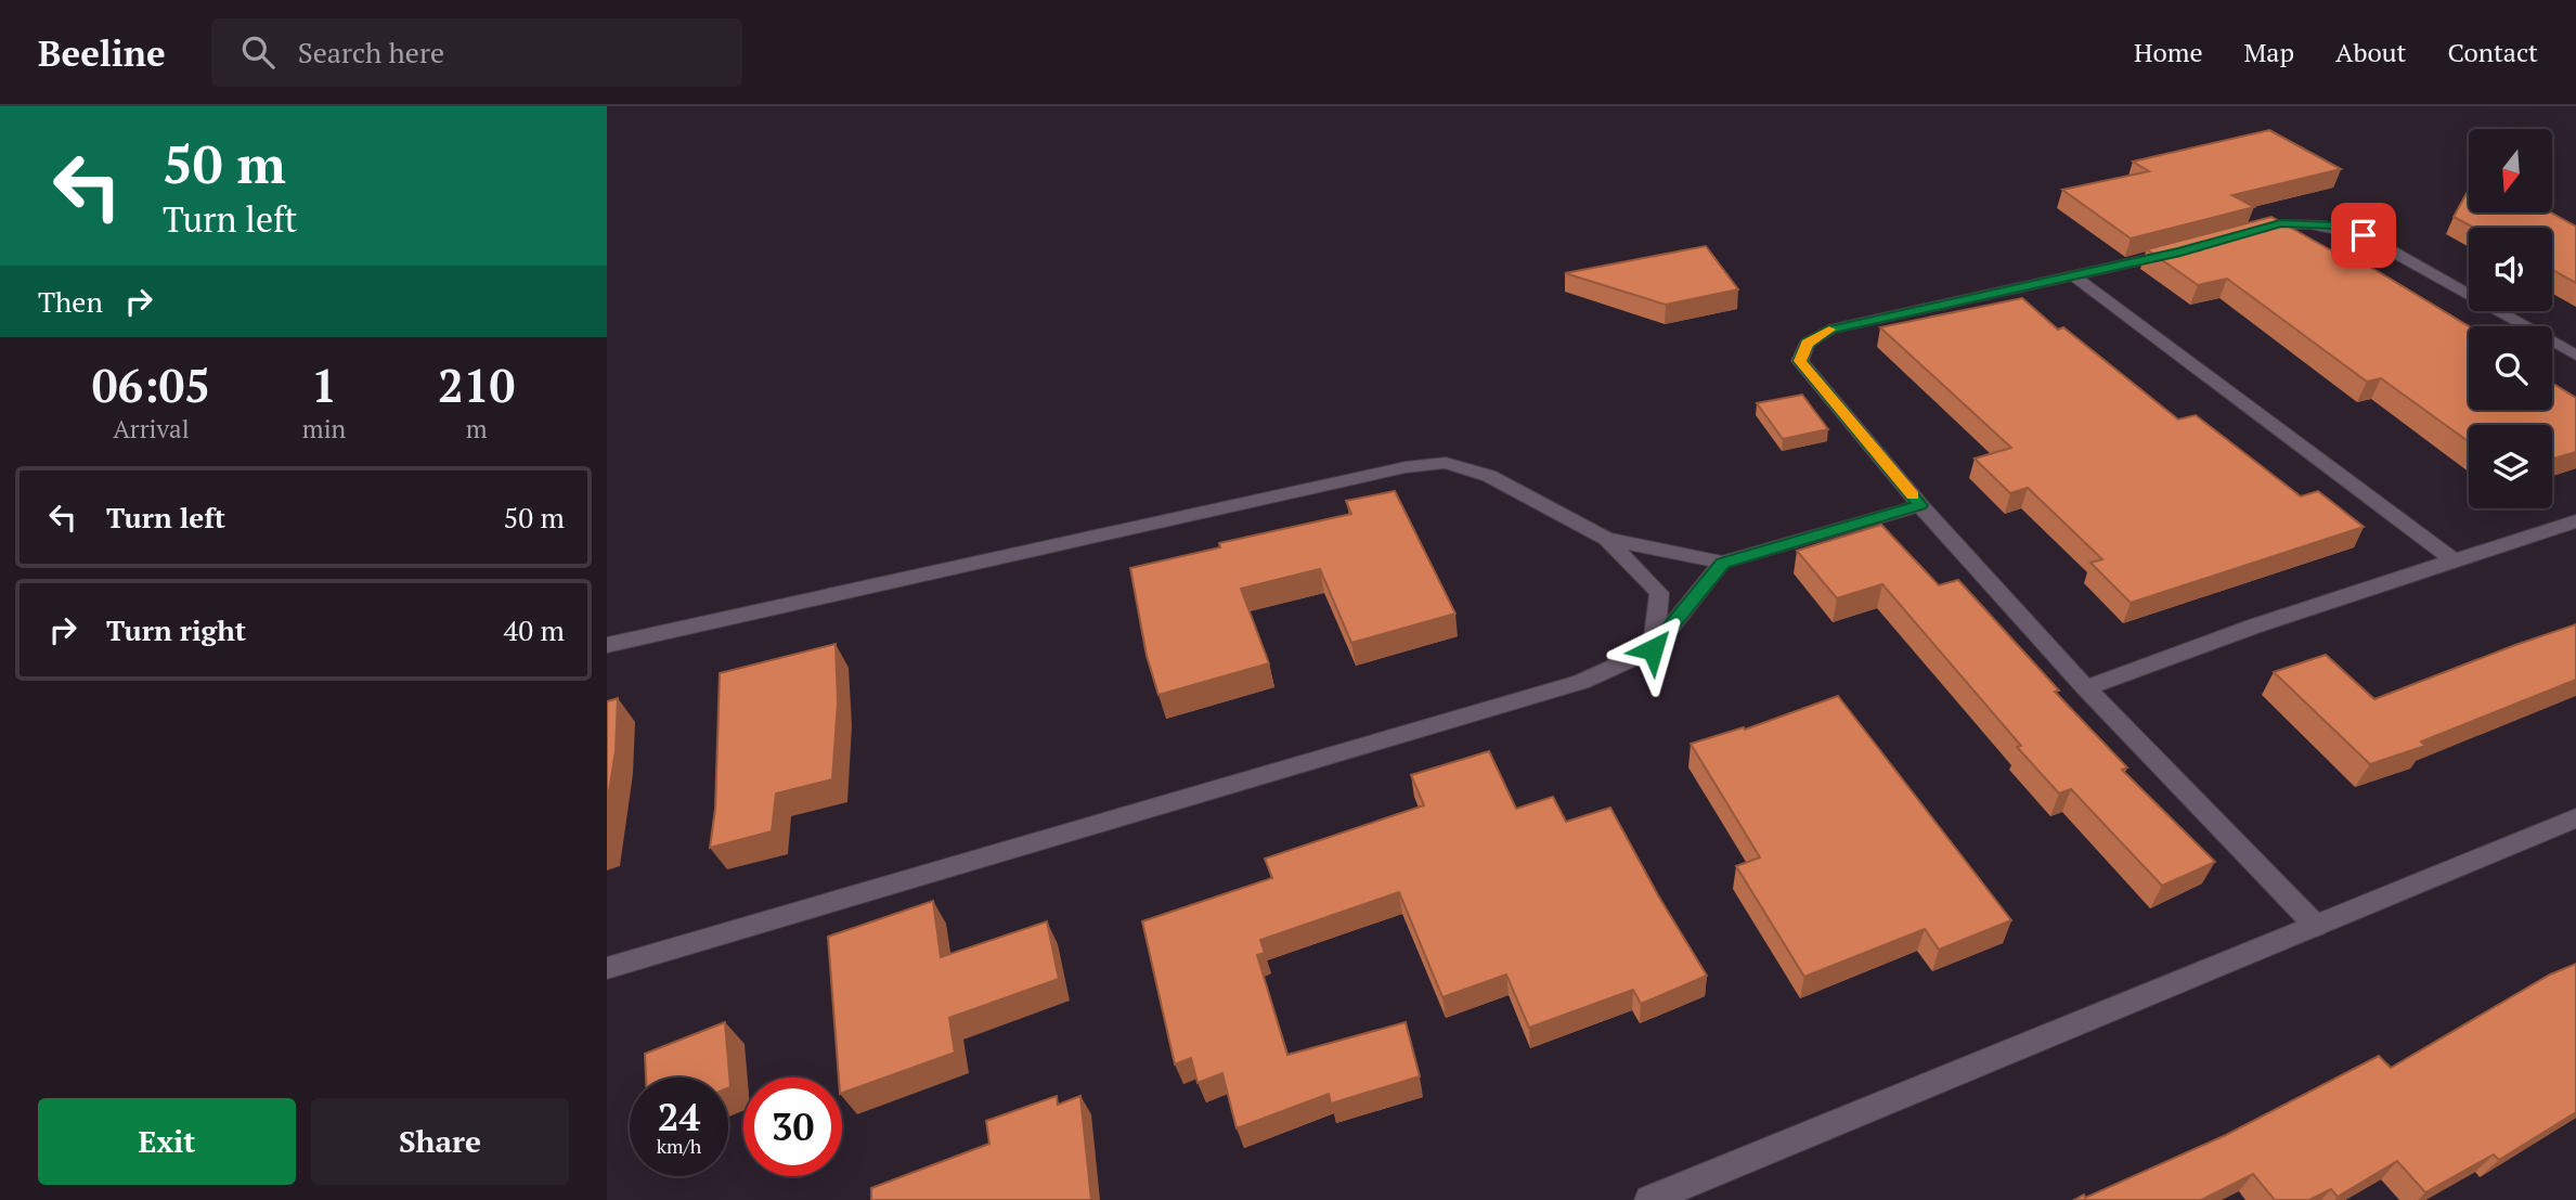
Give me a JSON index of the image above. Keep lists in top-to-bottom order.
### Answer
{
  "north": "bottom",
  "page": {
    "header": "Beeline",
    "search": "Search here",
    "nav": [
      "Home",
      "Map",
      "About",
      "Contact"
    ],
    "turn": ["50 m", "Turn left"],
    "then": "Then",
    "eta": [
      "06:05",
      "Arrival",
      "1",
      "min",
      "210",
      "m"
    ],
    "list": [
      {
        "name": "Turn left",
        "value": "50 m"
      },
      {
        "name": "Turn right",
        "value": "40 m"
      }
    ],
    "speed": "24 km/h",
    "limit": "30",
    "buttons": ["Exit", "Share"]
  }
}
